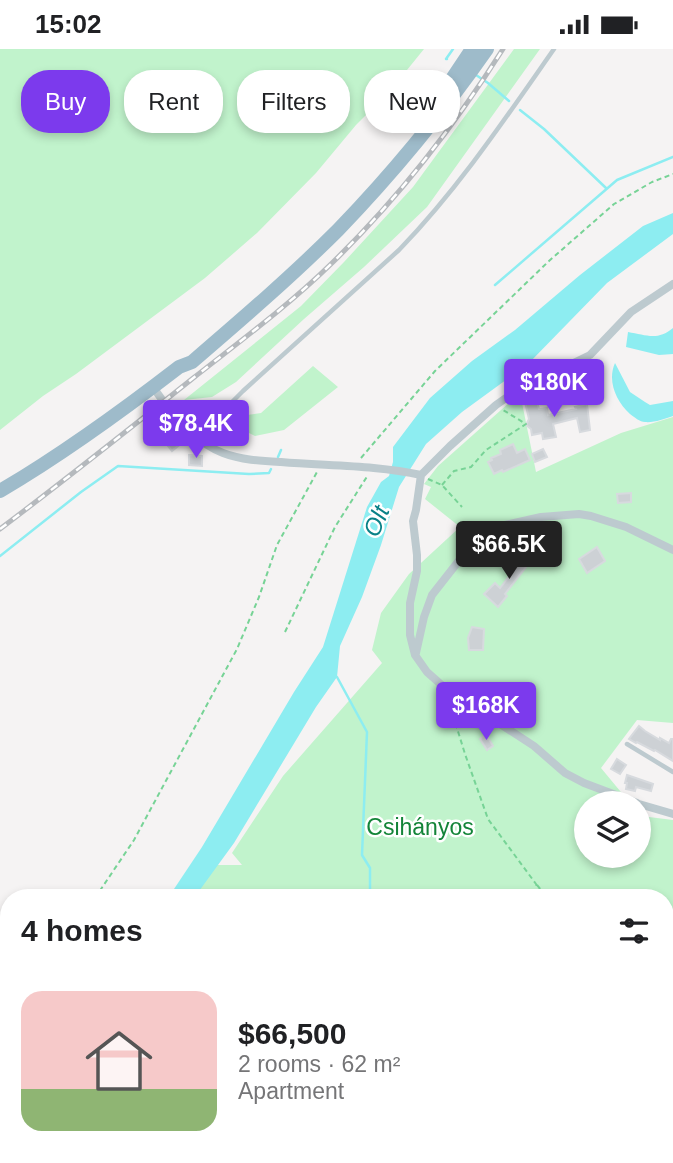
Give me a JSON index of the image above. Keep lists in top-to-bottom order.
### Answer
{
  "water": ["Olt"],
  "parks": ["Csihányos"],
  "page": {
    "status": "15:02",
    "chip": [
      "Buy",
      "Rent",
      "Filters",
      "New"
    ],
    "price": [
      "$180K",
      "$78.4K",
      "$66.5K",
      "$168K"
    ],
    "heading": "4 homes",
    "list": [
      {
        "name": "$66,500",
        "note": "2 rooms · 62 m² · Apartment"
      }
    ]
  }
}
